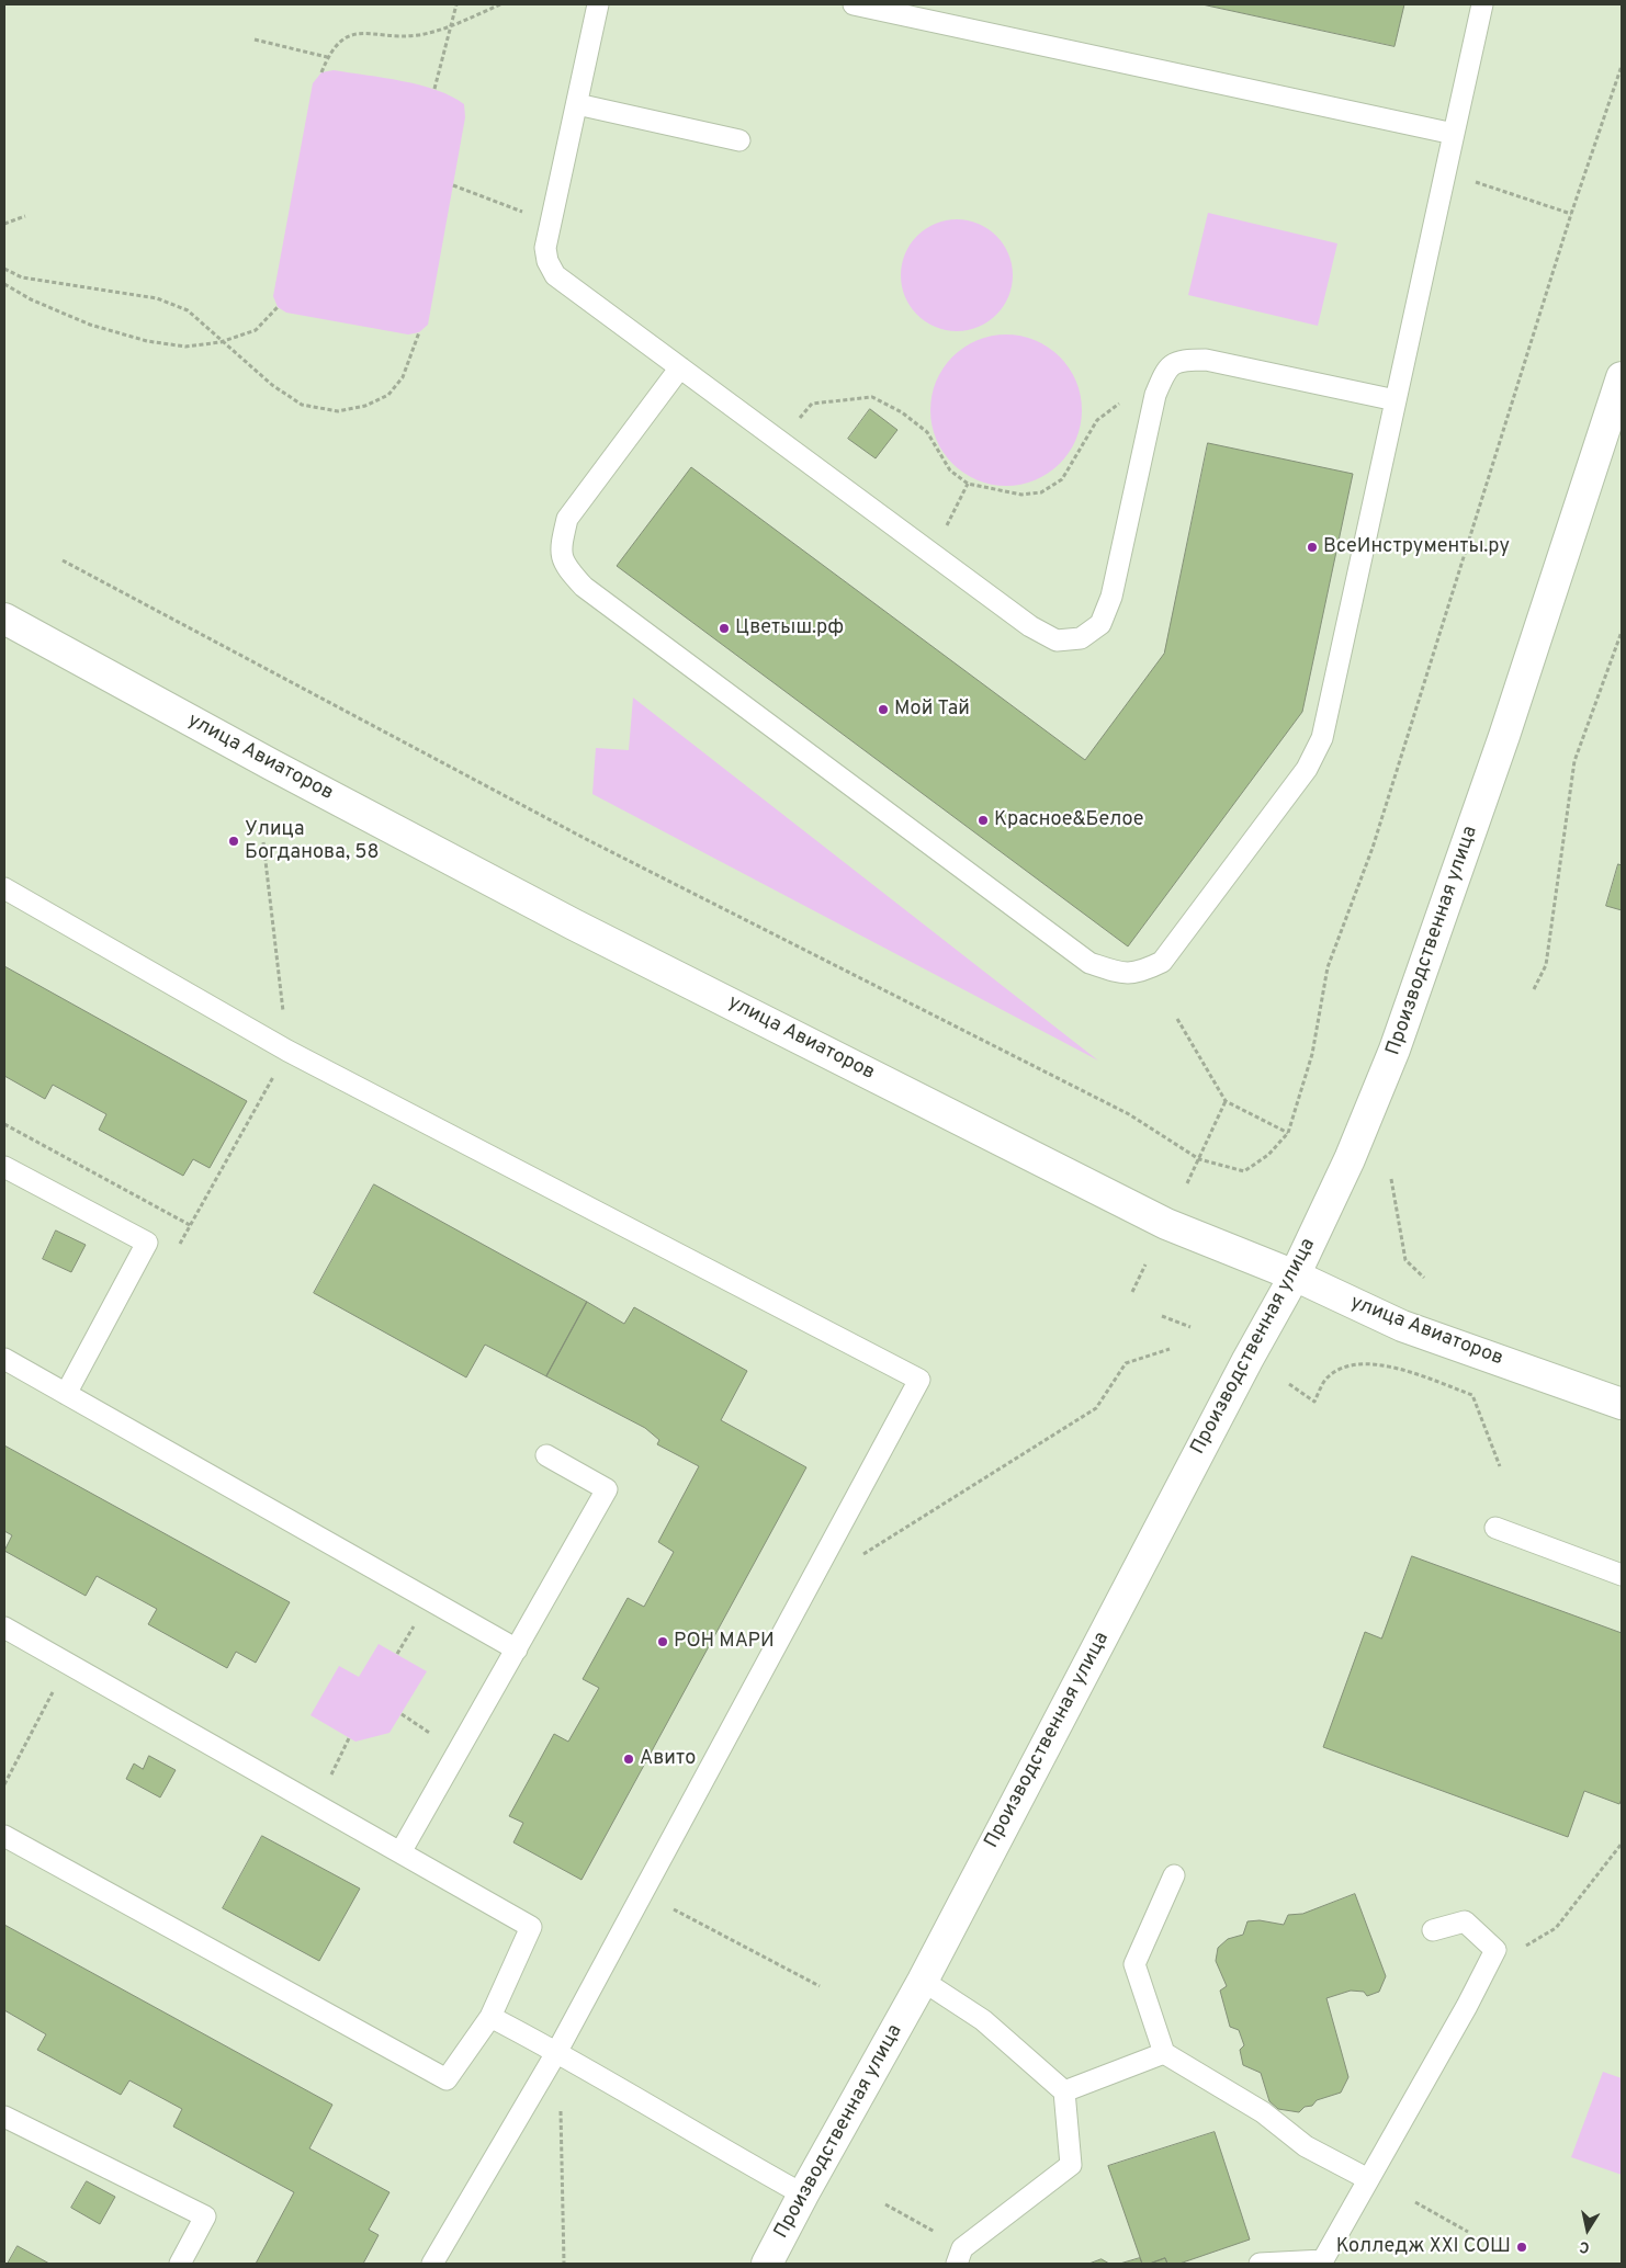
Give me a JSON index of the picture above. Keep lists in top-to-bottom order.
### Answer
{
  "streets": {
    "main road": ["улица Авиаторов", "Производственная улица"]
  },
  "crossings": [
    ["улица Авиаторов", "Производственная улица"]
  ],
  "places": [
    "ВсеИнструменты.ру",
    "Цветыш.рф",
    "Мой Тай",
    "Красное&Белое",
    "Улица Богданова, 58",
    "РОН МАРИ",
    "Авито",
    "Колледж XXI СОШ"
  ],
  "north": "bottom"
}
